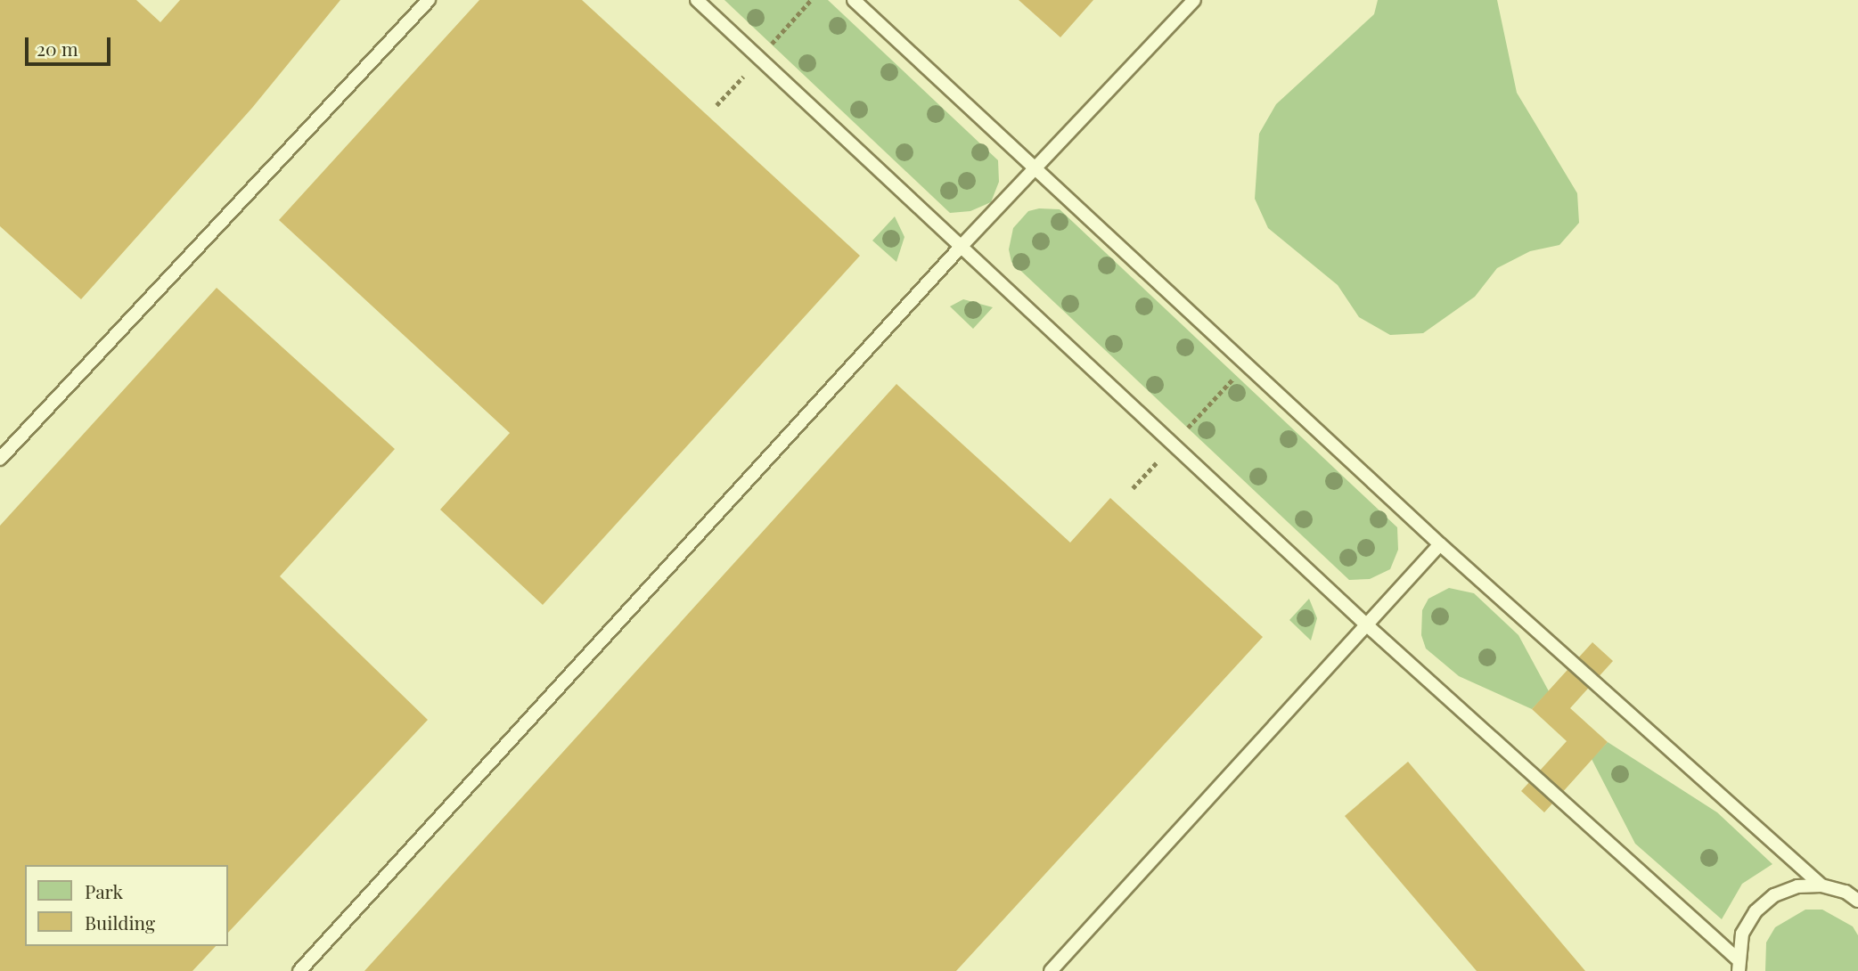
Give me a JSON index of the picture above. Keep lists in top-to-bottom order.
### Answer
{
  "legend": ["Park", "Building"],
  "scale_bar": "20 m"
}
